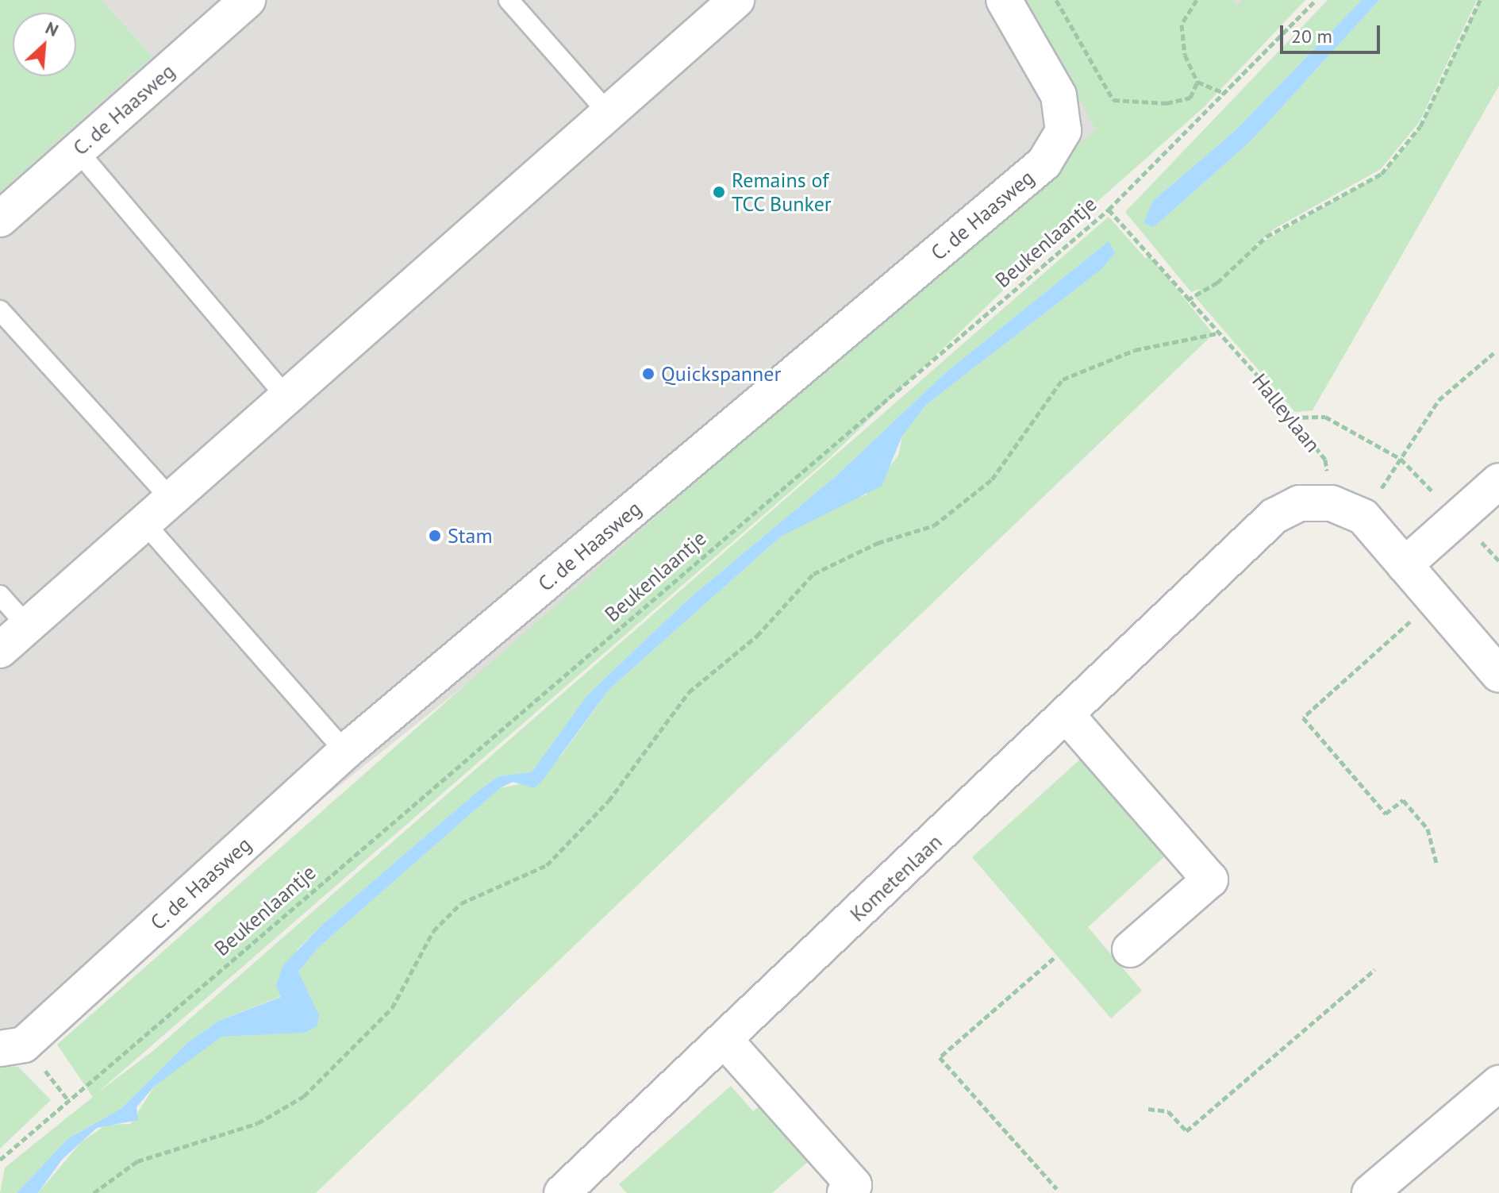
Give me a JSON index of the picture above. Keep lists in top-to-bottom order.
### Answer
{
  "streets": {
    "street": ["C. de Haasweg", "Kometenlaan"],
    "path": ["Beukenlaantje", "Halleylaan"]
  },
  "crossings": [
    ["Beukenlaantje", "Halleylaan"],
    ["Halleylaan", "Kometenlaan"]
  ],
  "places": ["Remains of TCC Bunker", "Quickspanner", "Stam"],
  "scale_bar": "20 m",
  "north": "top right"
}
